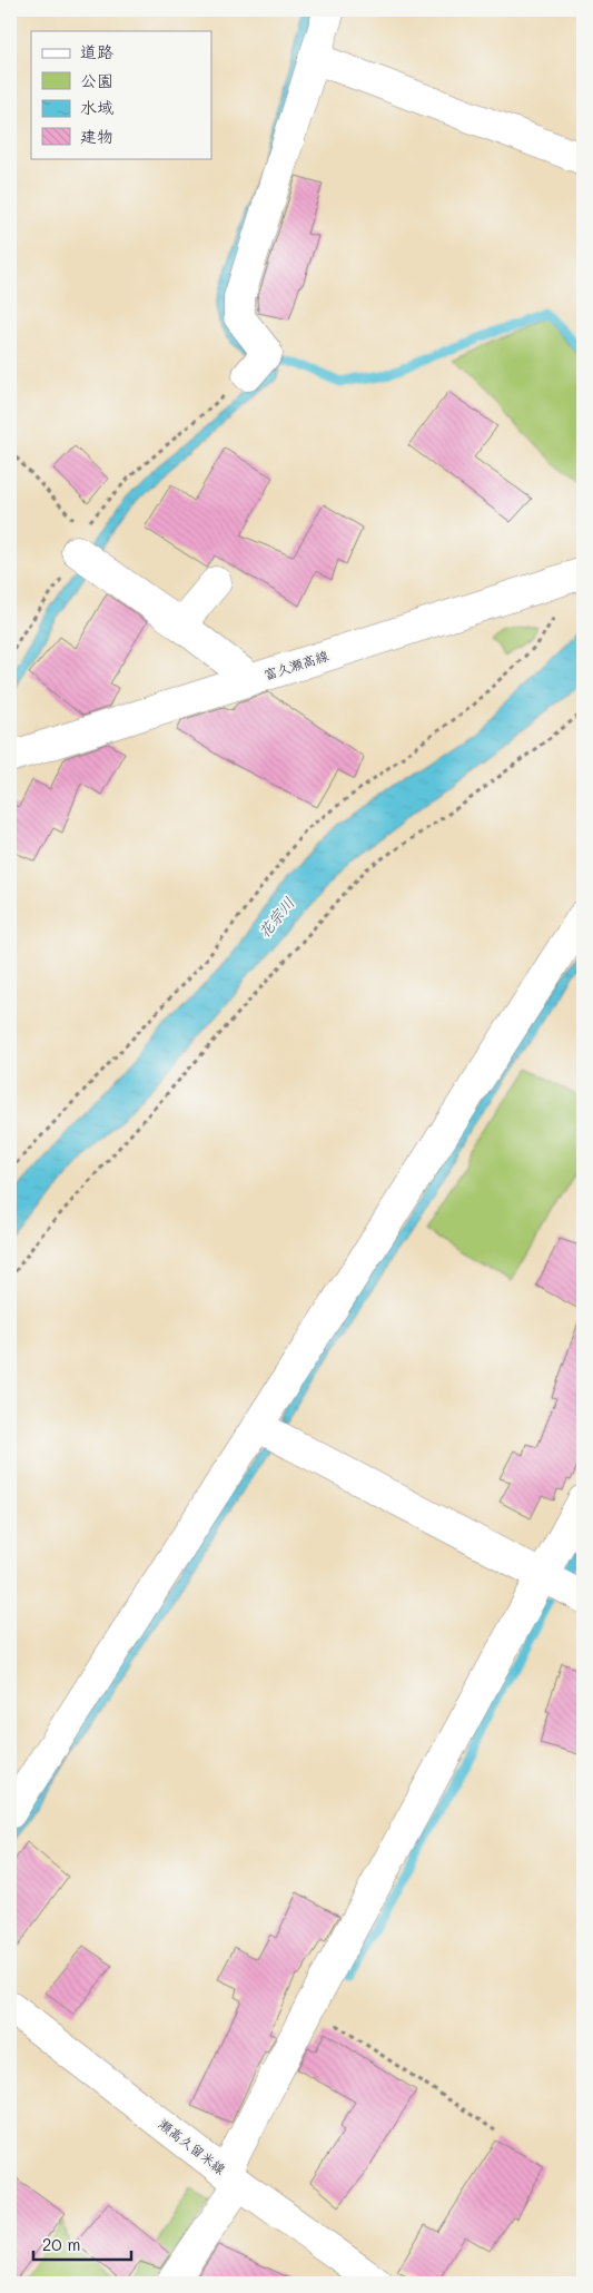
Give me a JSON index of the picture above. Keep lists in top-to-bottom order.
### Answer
{
  "streets": {
    "street": ["富久瀬高線", "瀬高久留米線"]
  },
  "water": ["花宗川"],
  "legend": [
    "道路",
    "公園",
    "水域",
    "建物"
  ],
  "scale_bar": "20 m"
}
